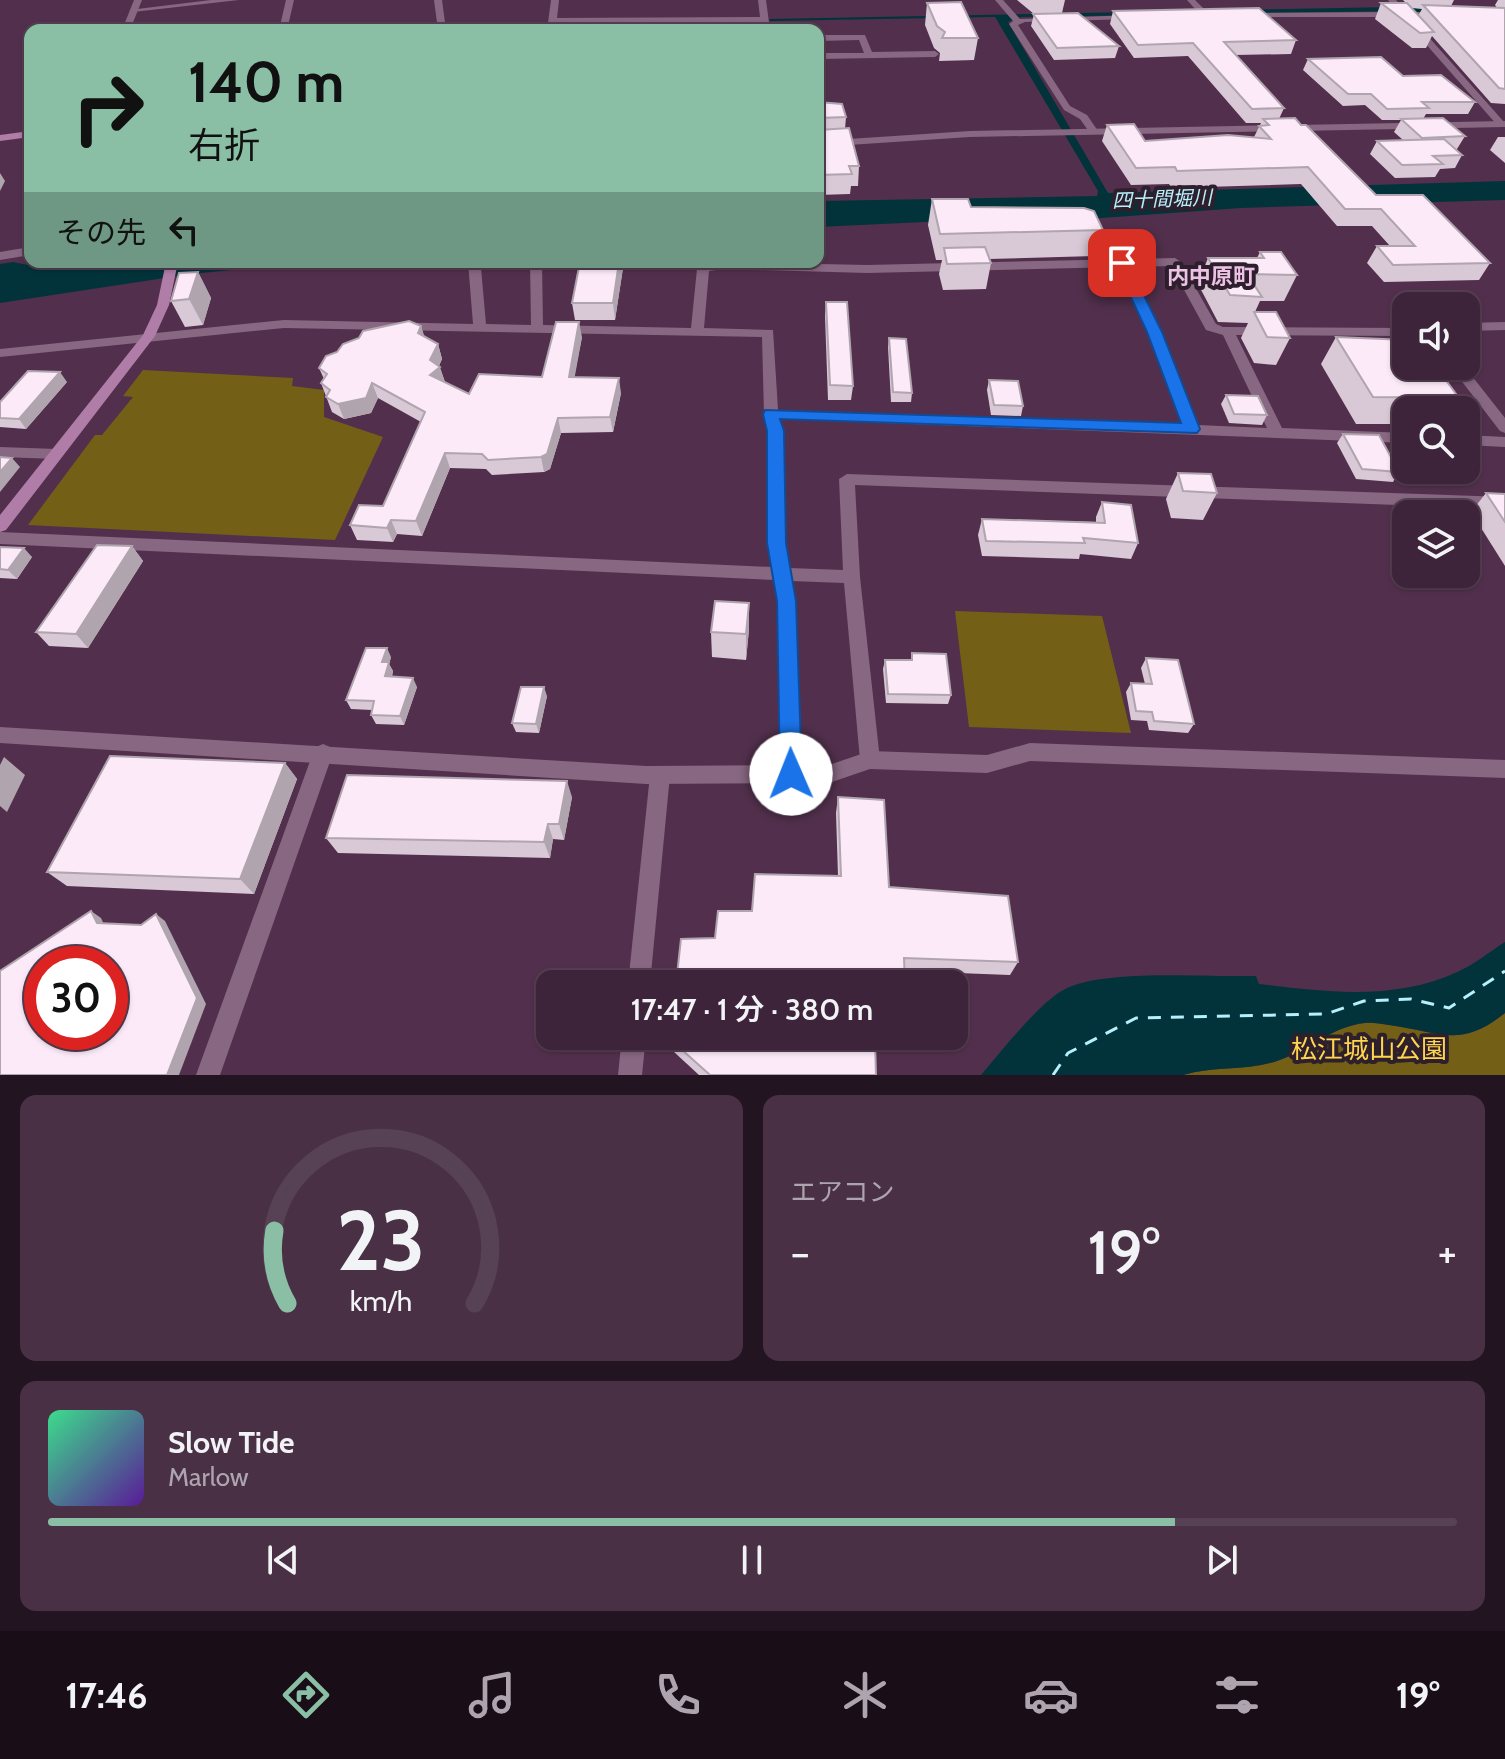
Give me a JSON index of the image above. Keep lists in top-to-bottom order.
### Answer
{
  "districts": ["内中原町"],
  "water": ["四十間堀川"],
  "parks": ["松江城山公園"],
  "page": {
    "turn": ["140 m", "右折"],
    "then": "その先",
    "limit": "30",
    "trip": "17:47 · 1 分 · 380 m",
    "tile": "エアコン",
    "heat": ["−", "19°", "+"],
    "song": ["Slow Tide", "Marlow"],
    "tabs": ["17:46", "19°"],
    "gauge": ["23", "km/h"]
  }
}
